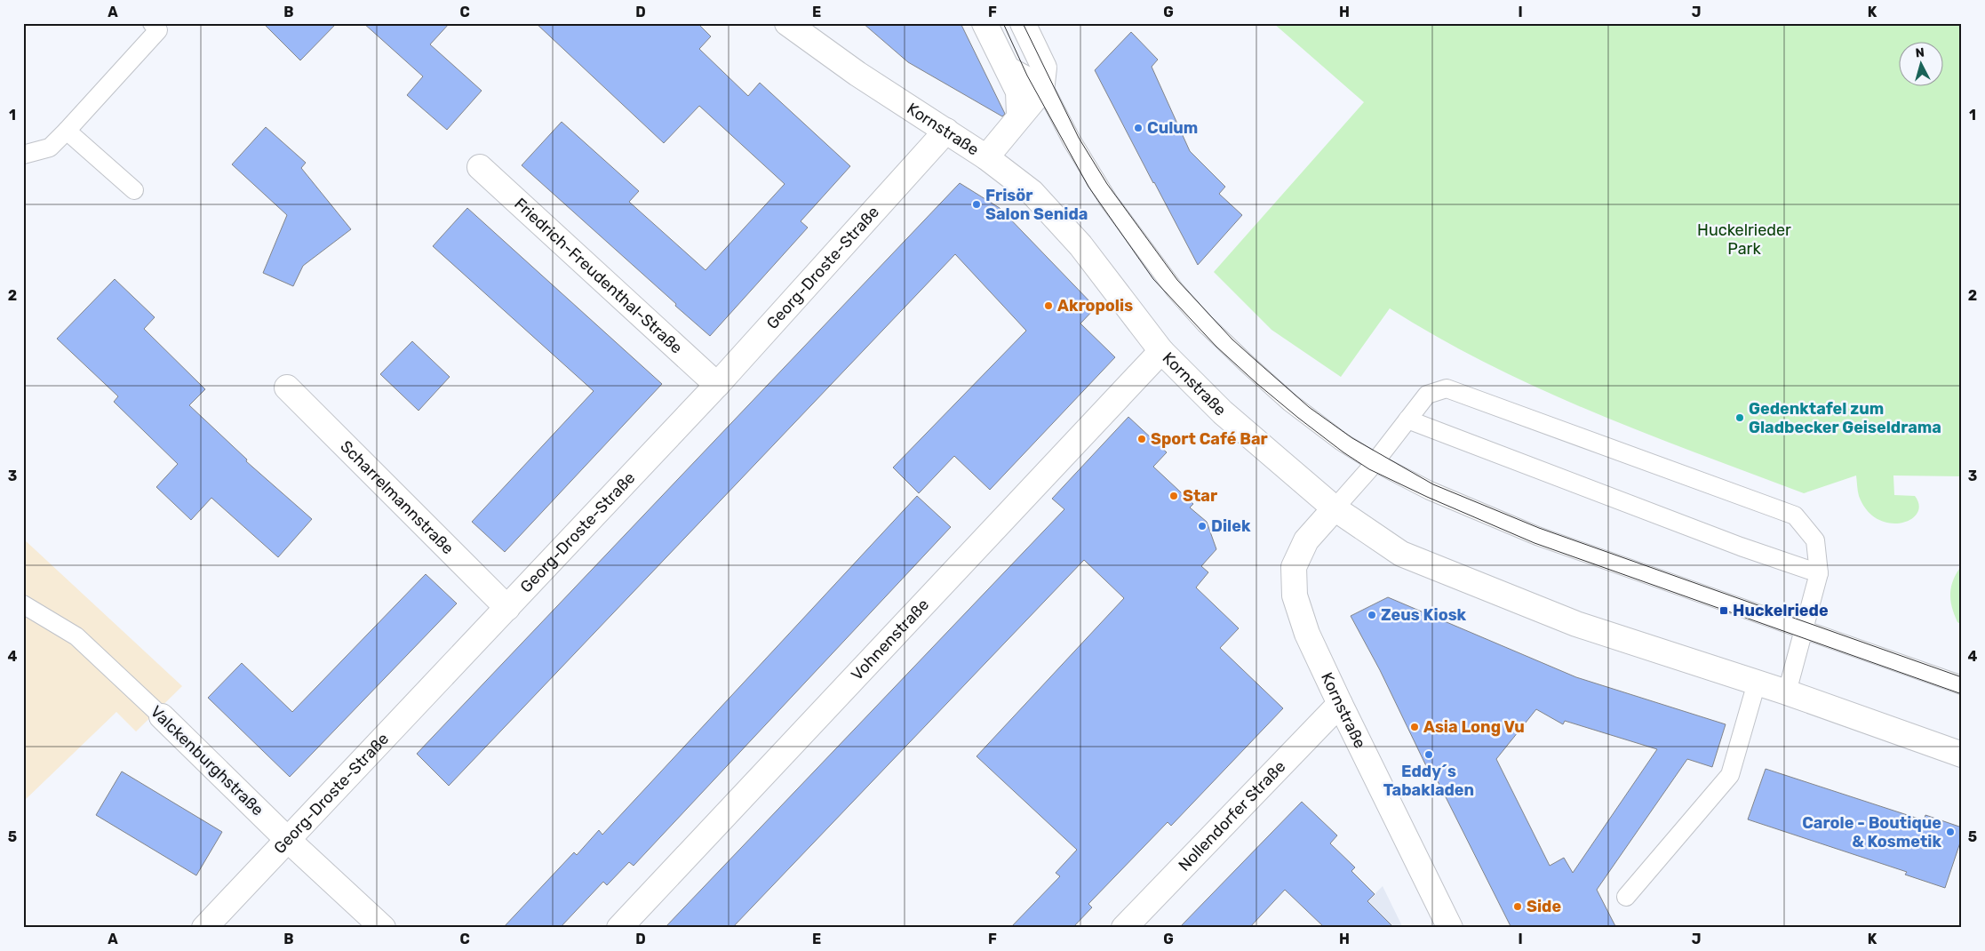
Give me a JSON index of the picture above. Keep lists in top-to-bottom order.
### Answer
{
  "streets": {
    "street": [
      "Kornstraße",
      "Georg-Droste-Straße",
      "Friedrich-Freudenthal-Straße",
      "Scharrelmannstraße",
      "Vohnenstraße",
      "Valckenburghstraße",
      "Nollendorfer Straße"
    ]
  },
  "crossings": [
    ["Kornstraße", "Georg-Droste-Straße"],
    ["Kornstraße", "Vohnenstraße"],
    ["Kornstraße", "Nollendorfer Straße"],
    ["Georg-Droste-Straße", "Friedrich-Freudenthal-Straße"],
    ["Georg-Droste-Straße", "Scharrelmannstraße"],
    ["Georg-Droste-Straße", "Valckenburghstraße"]
  ],
  "parks": ["Huckelrieder Park"],
  "places": {
    "other": [
      "Culum",
      "Frisör Salon Senida",
      "Akropolis",
      "Gedenktafel zum Gladbecker Geiseldrama",
      "Sport Café Bar",
      "Star",
      "Dilek",
      "Zeus Kiosk",
      "Asia Long Vu",
      "Eddy´s Tabakladen",
      "Carole - Boutique & Kosmetik",
      "Side"
    ],
    "transit": ["Huckelriede"]
  },
  "north": "top",
  "grid": {
    "columns": [
      "A",
      "B",
      "C",
      "D",
      "E",
      "F",
      "G",
      "H",
      "I",
      "J",
      "K"
    ],
    "rows": [
      "1",
      "2",
      "3",
      "4",
      "5"
    ]
  }
}
